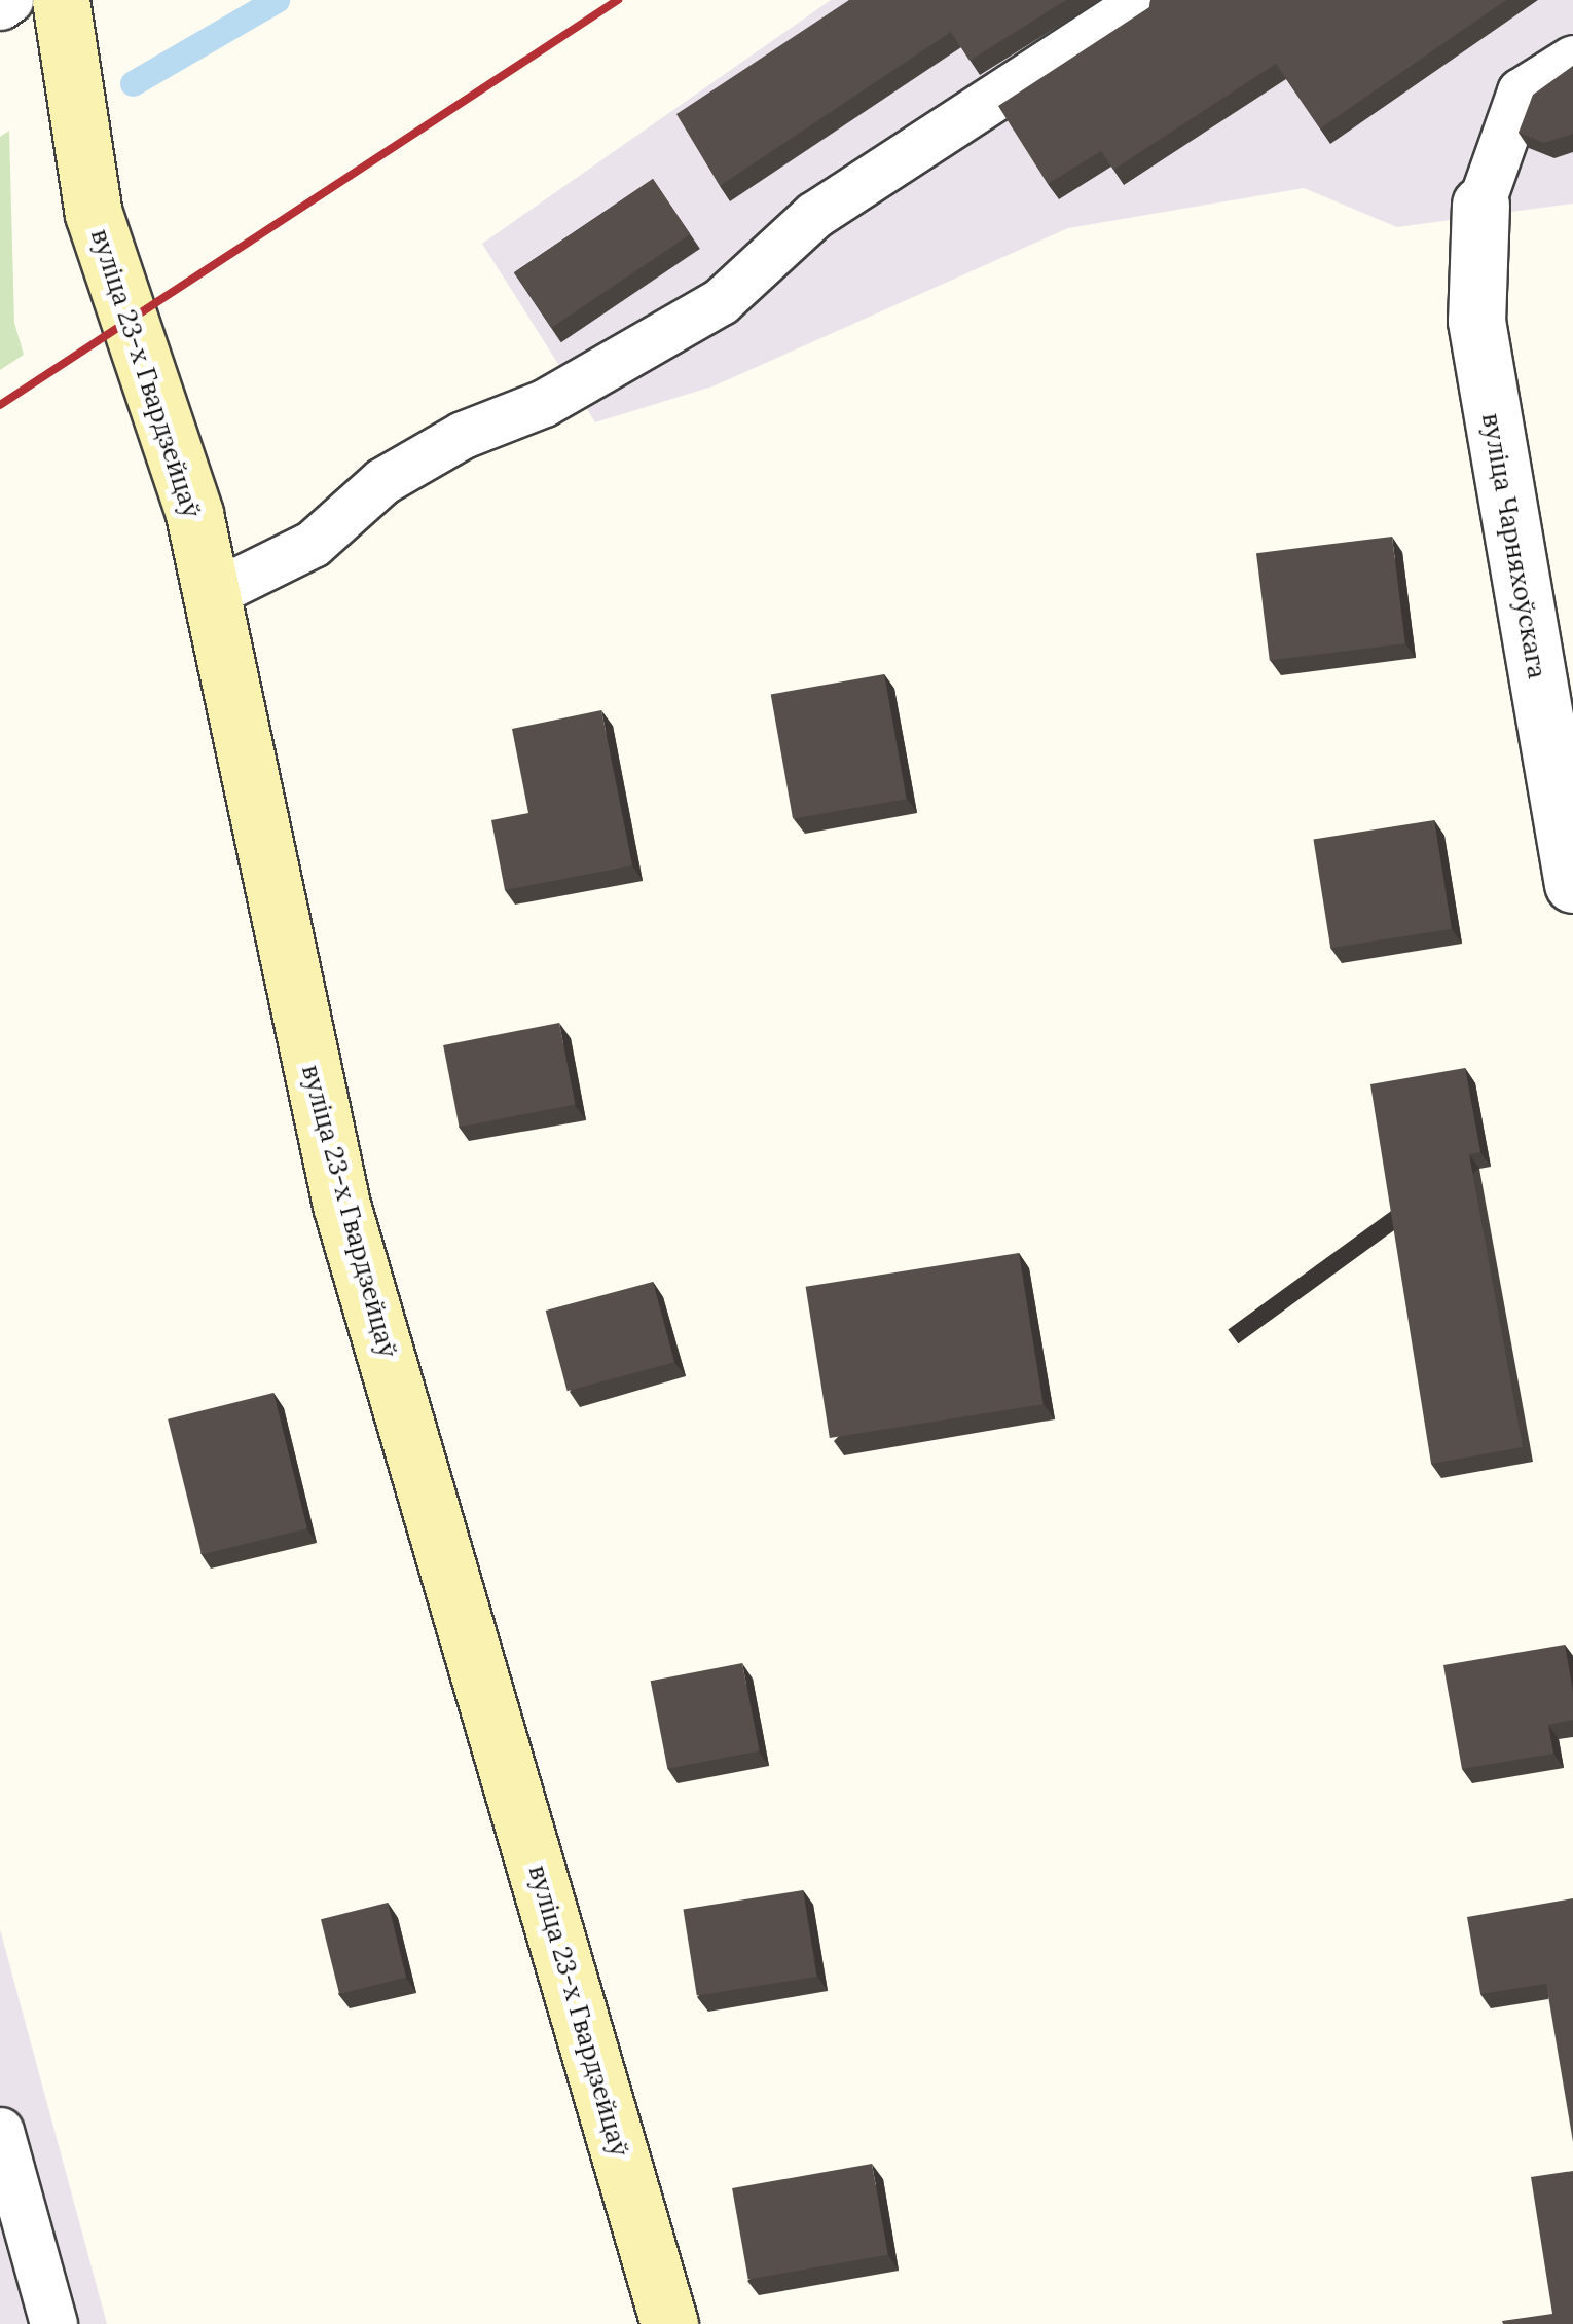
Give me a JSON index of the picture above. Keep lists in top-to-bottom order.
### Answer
{
  "streets": {
    "street": ["вуліца 23-х Гвардзейцаў", "вуліца Чарняхоўскага"]
  }
}
